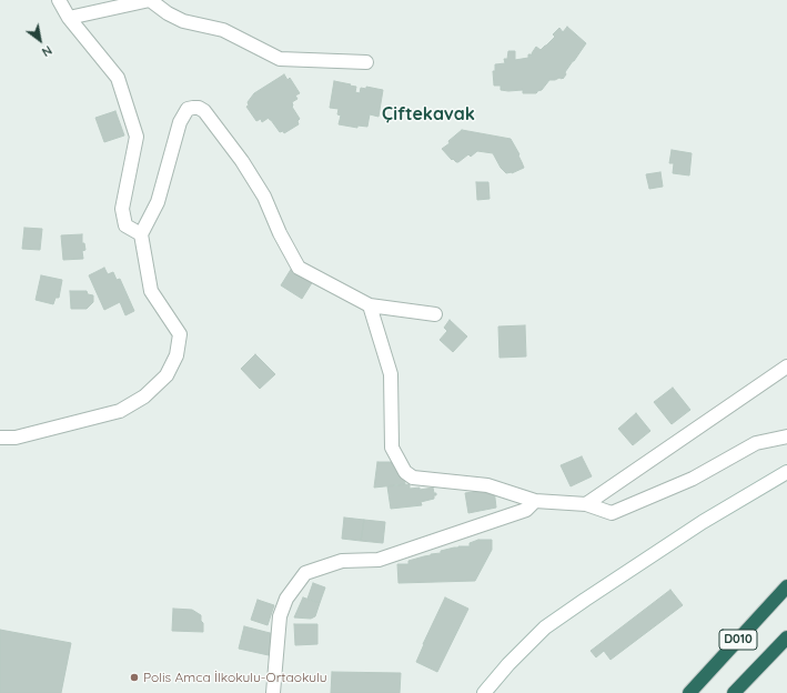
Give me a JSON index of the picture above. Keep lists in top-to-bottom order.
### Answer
{
  "streets": {
    "highway": ["D010"]
  },
  "districts": ["Çiftekavak"],
  "places": ["Polis Amca İlkokulu-Ortaokulu"],
  "north": "bottom right"
}
